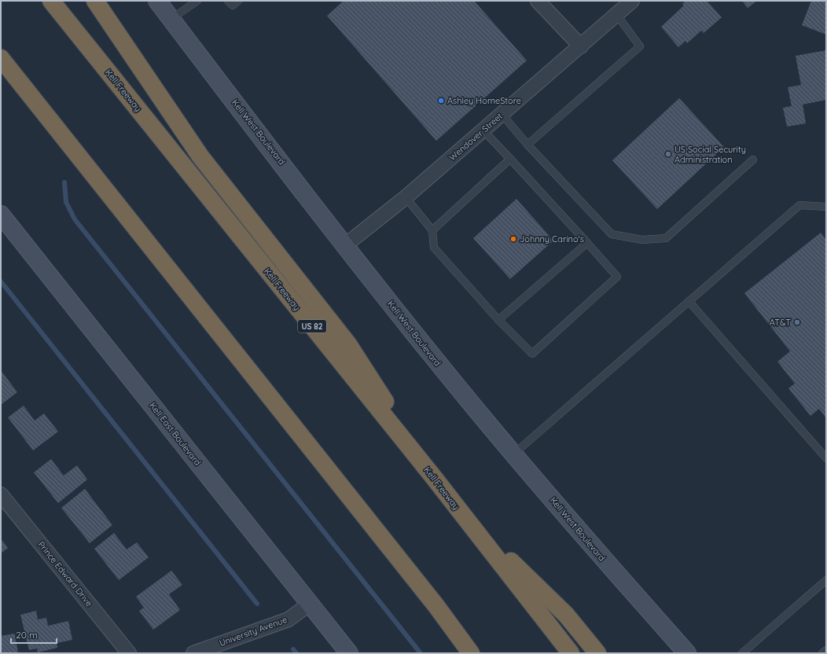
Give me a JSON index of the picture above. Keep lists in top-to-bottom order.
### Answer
{
  "streets": {
    "highway": ["Kell Freeway", "US 82"],
    "main road": ["Kell West Boulevard", "Kell East Boulevard"],
    "street": ["Wendover Street", "Prince Edward Drive", "University Avenue"]
  },
  "crossings": [
    ["Kell West Boulevard", "Wendover Street"],
    ["Kell East Boulevard", "University Avenue"]
  ],
  "places": [
    "Ashley HomeStore",
    "US Social Security Administration",
    "Johnny Carino's",
    "AT&T"
  ],
  "scale_bar": "20 m"
}
